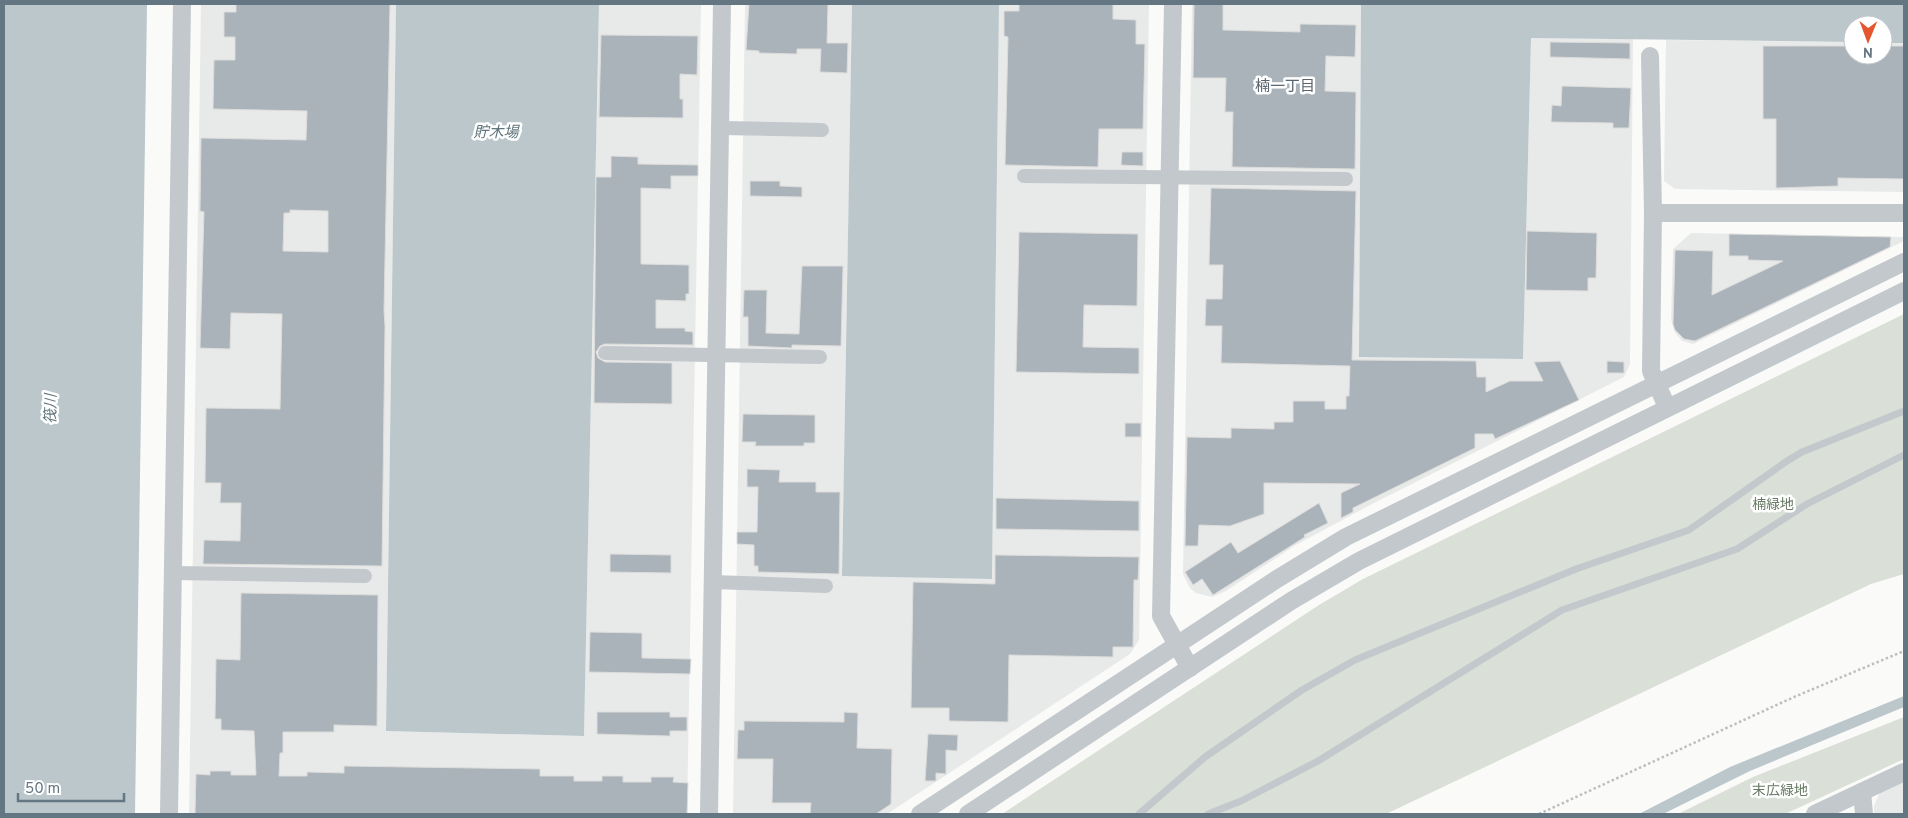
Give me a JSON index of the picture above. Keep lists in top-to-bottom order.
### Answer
{
  "districts": ["楠一丁目"],
  "water": ["貯木場", "筏川"],
  "parks": ["楠緑地", "末広緑地"],
  "scale_bar": "50 m",
  "north": "bottom"
}
